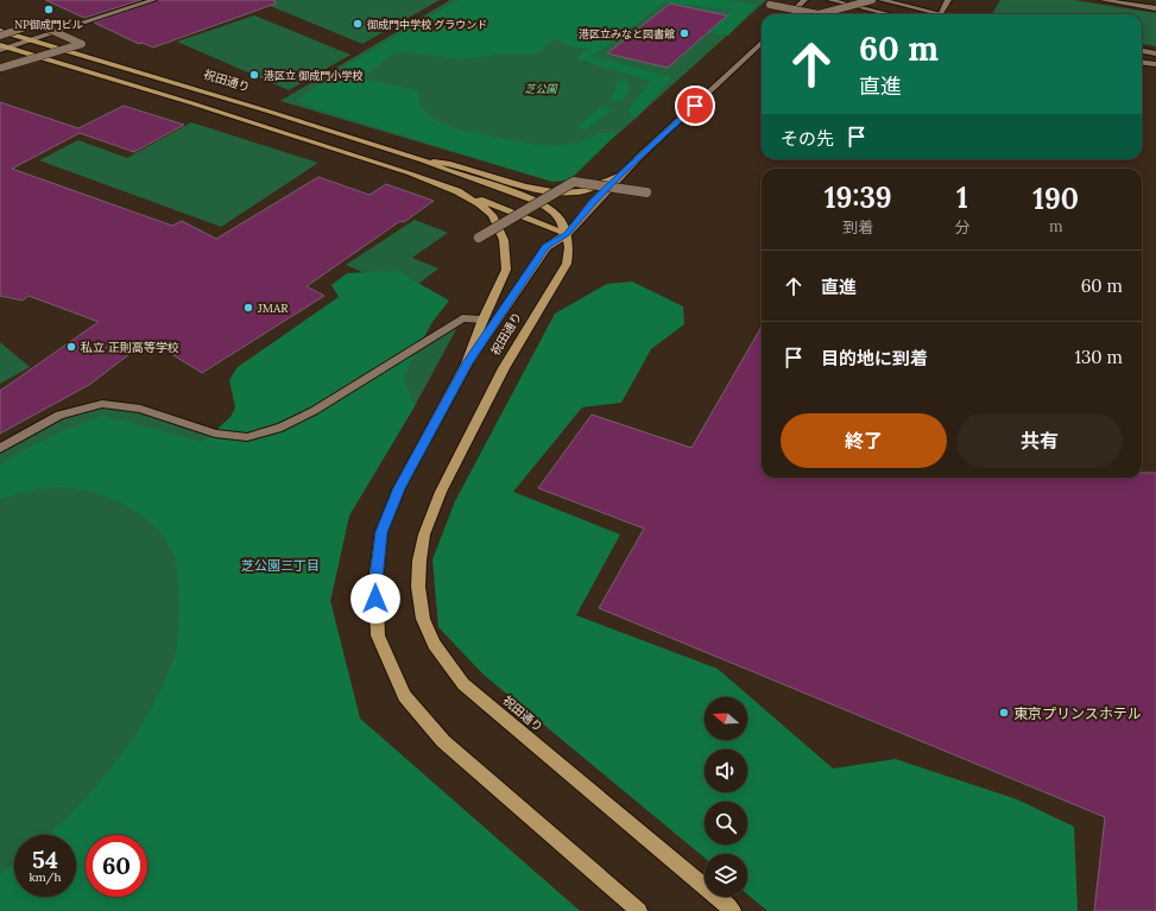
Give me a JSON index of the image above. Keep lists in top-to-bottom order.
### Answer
{
  "streets": {
    "main road": ["祝田通り"]
  },
  "districts": ["芝公園三丁目"],
  "parks": ["芝公園"],
  "places": [
    "NP御成門ビル",
    "御成門中学校 グラウンド",
    "港区立みなと図書館",
    "港区立 御成門小学校",
    "JMAR",
    "私立 正則高等学校",
    "東京プリンスホテル"
  ],
  "north": "left",
  "page": {
    "turn": ["60 m", "直進"],
    "then": "その先",
    "eta": [
      "19:39",
      "到着",
      "1",
      "分",
      "190",
      "m"
    ],
    "list": [
      {
        "name": "直進",
        "value": "60 m"
      },
      {
        "name": "目的地に到着",
        "value": "130 m"
      }
    ],
    "buttons": ["終了", "共有"],
    "speed": "54 km/h",
    "limit": "60"
  }
}
